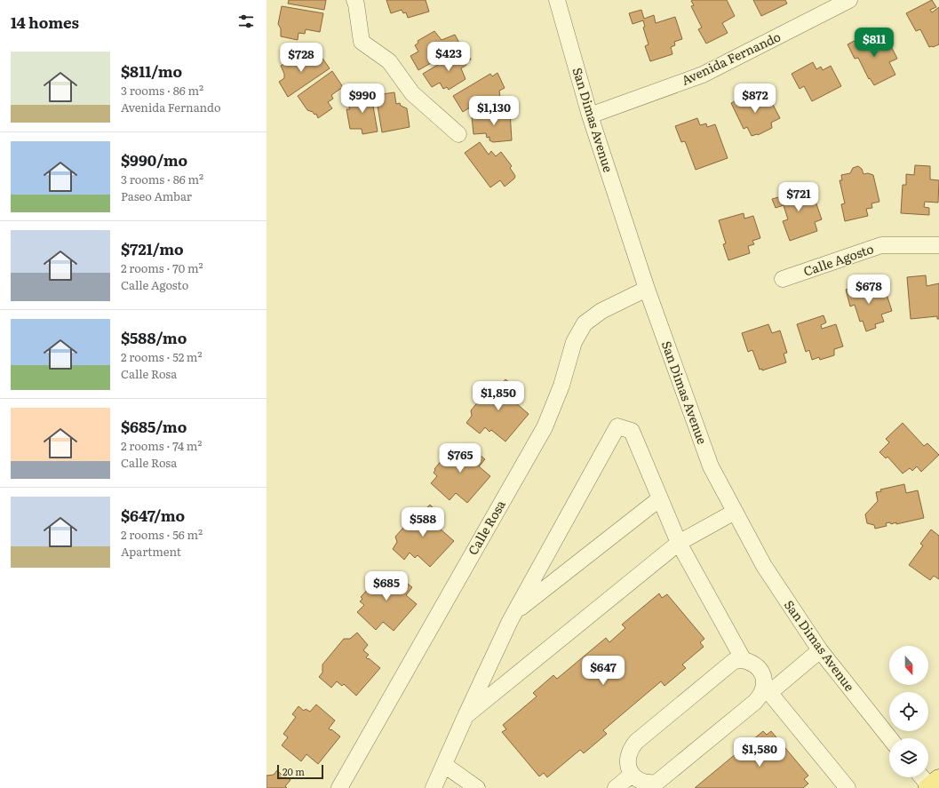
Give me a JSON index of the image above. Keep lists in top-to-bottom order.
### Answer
{
  "streets": {
    "street": [
      "Avenida Fernando",
      "San Dimas Avenue",
      "Calle Agosto",
      "Calle Rosa"
    ]
  },
  "crossings": [
    ["Avenida Fernando", "San Dimas Avenue"],
    ["San Dimas Avenue", "Calle Rosa"]
  ],
  "scale_bar": "20 m",
  "north": "bottom",
  "page": {
    "heading": "14 homes",
    "price": [
      "$811",
      "$423",
      "$728",
      "$990",
      "$872",
      "$1,130",
      "$721",
      "$678",
      "$1,850",
      "$765",
      "$588",
      "$685",
      "$647",
      "$1,580"
    ],
    "list": [
      {
        "name": "$811/mo",
        "note": "3 rooms · 86 m² · Avenida Fernando"
      },
      {
        "name": "$990/mo",
        "note": "3 rooms · 86 m² · Paseo Ambar"
      },
      {
        "name": "$721/mo",
        "note": "2 rooms · 70 m² · Calle Agosto"
      },
      {
        "name": "$588/mo",
        "note": "2 rooms · 52 m² · Calle Rosa"
      },
      {
        "name": "$685/mo",
        "note": "2 rooms · 74 m² · Calle Rosa"
      },
      {
        "name": "$647/mo",
        "note": "2 rooms · 56 m² · Apartment"
      }
    ],
    "scale": "20 m"
  }
}
